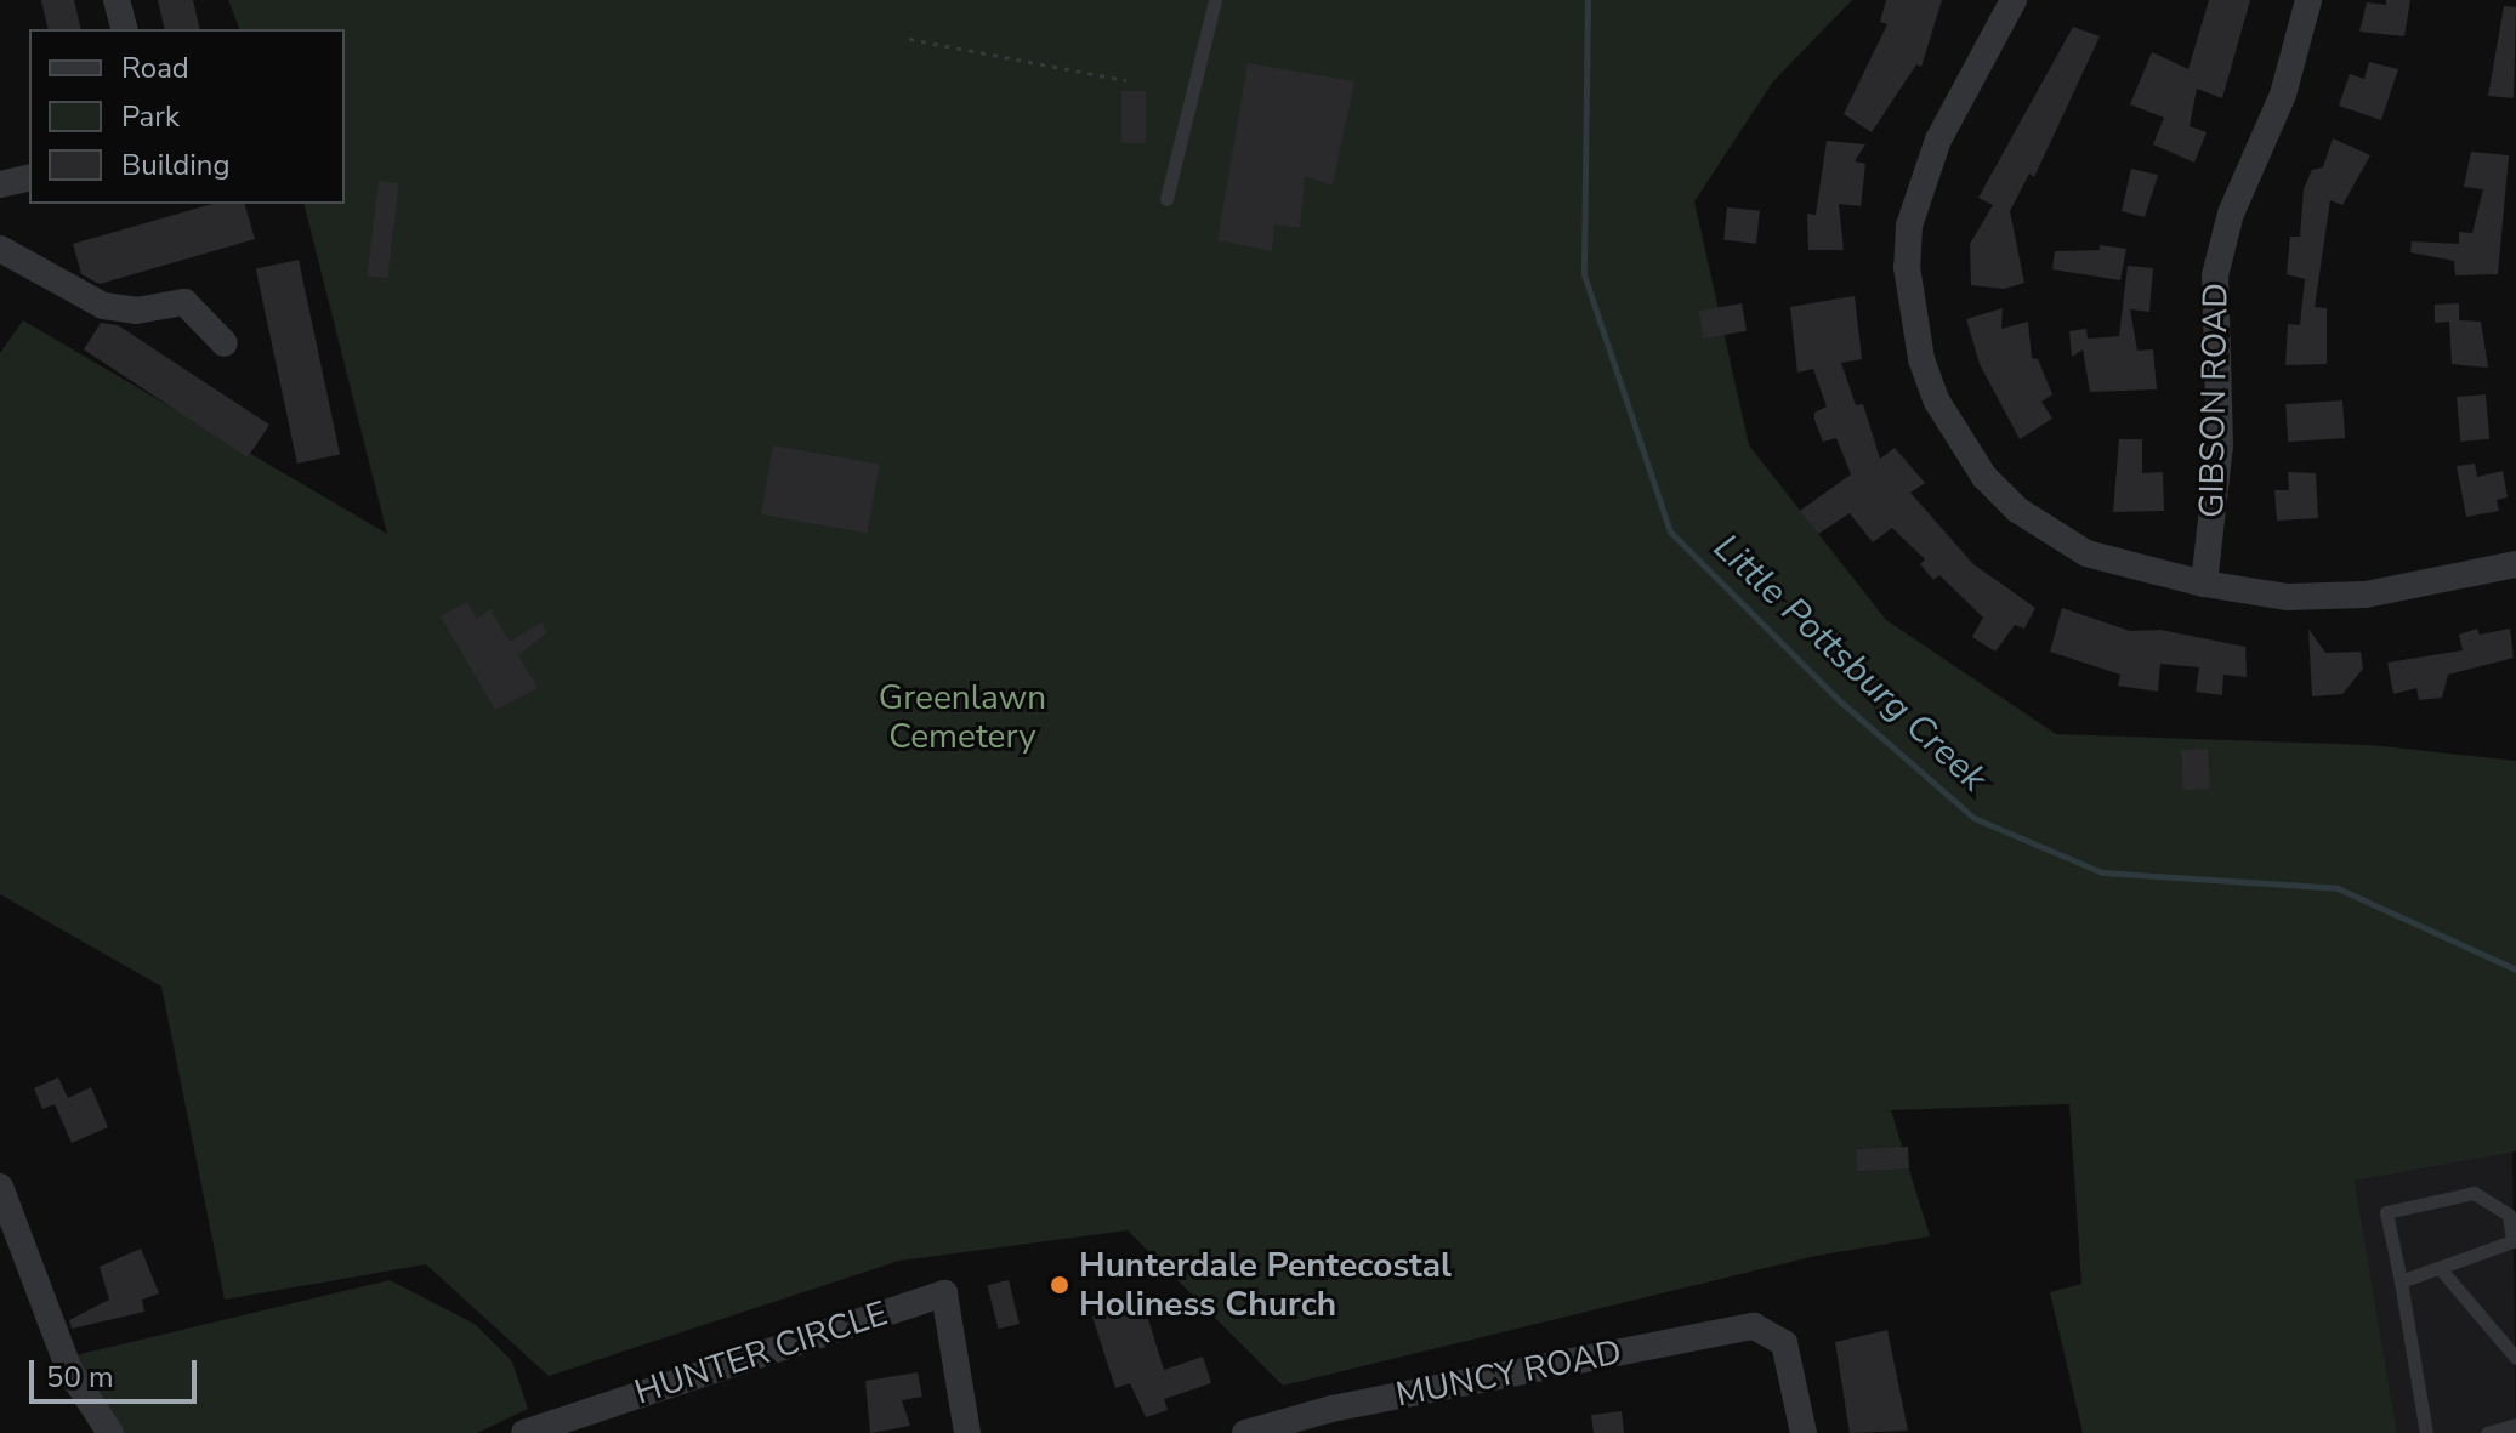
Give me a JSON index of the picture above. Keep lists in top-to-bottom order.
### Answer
{
  "streets": {
    "street": ["GIBSON ROAD", "HUNTER CIRCLE", "MUNCY ROAD"]
  },
  "water": ["Little Pottsburg Creek"],
  "parks": ["Greenlawn Cemetery"],
  "places": ["Hunterdale Pentecostal Holiness Church"],
  "legend": ["Road", "Park", "Building"],
  "scale_bar": "50 m"
}
